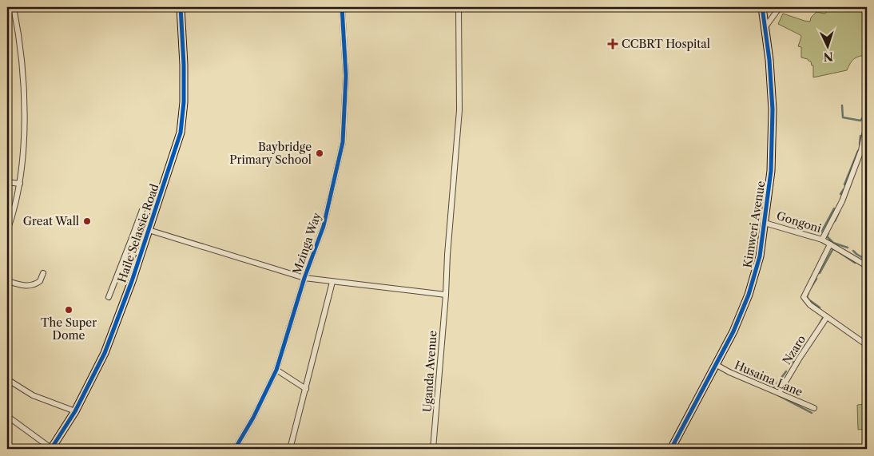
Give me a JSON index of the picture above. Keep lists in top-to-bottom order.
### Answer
{
  "streets": {
    "street": [
      "Gongoni",
      "Kimweri Avenue",
      "Haile Selassie Road",
      "Mzinga Way",
      "Nzaro",
      "Uganda Avenue",
      "Husaina Lane"
    ]
  },
  "crossings": [
    ["Gongoni", "Kimweri Avenue"],
    ["Gongoni", "Nzaro"],
    ["Kimweri Avenue", "Husaina Lane"],
    ["Nzaro", "Husaina Lane"]
  ],
  "places": {
    "health": ["CCBRT Hospital"],
    "other": ["Baybridge Primary School", "Great Wall", "The Super Dome"]
  },
  "north": "bottom"
}
